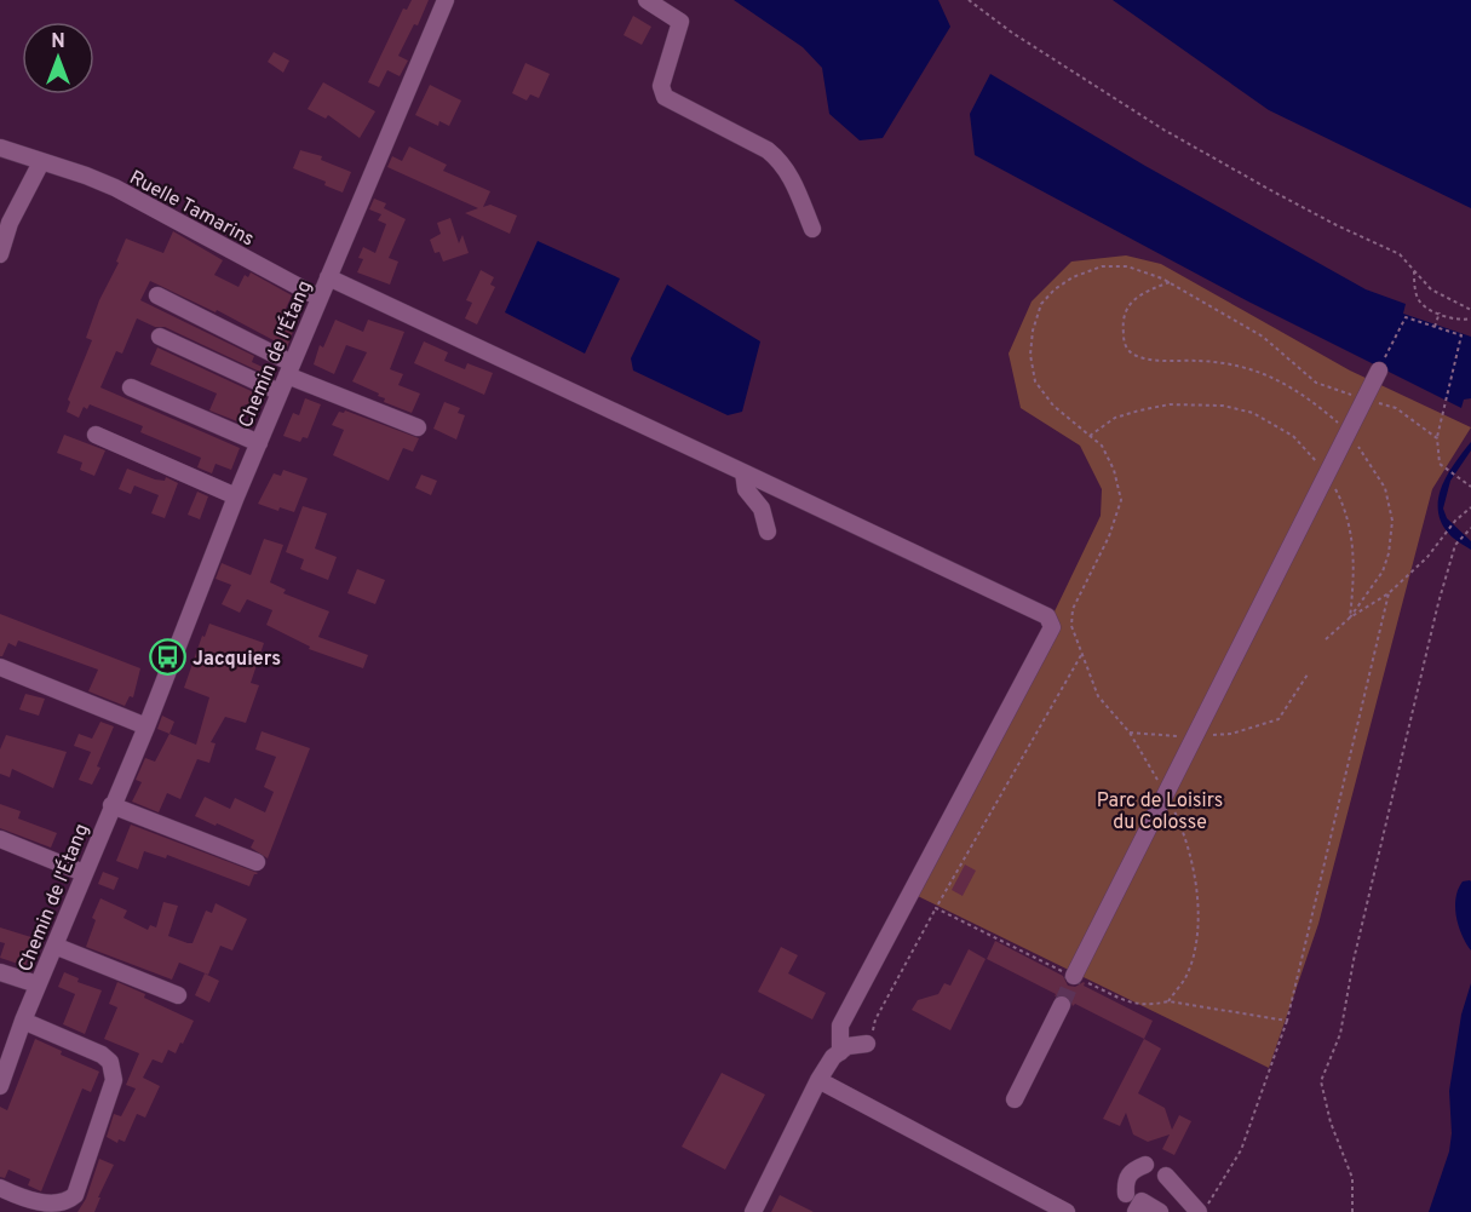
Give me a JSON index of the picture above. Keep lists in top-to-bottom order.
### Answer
{
  "streets": {
    "street": ["Ruelle Tamarins", "Chemin de l'Étang"]
  },
  "crossings": [
    ["Ruelle Tamarins", "Chemin de l'Étang"]
  ],
  "parks": ["Parc de Loisirs du Colosse"],
  "places": {
    "bus stop": ["Jacquiers"]
  },
  "north": "top"
}
